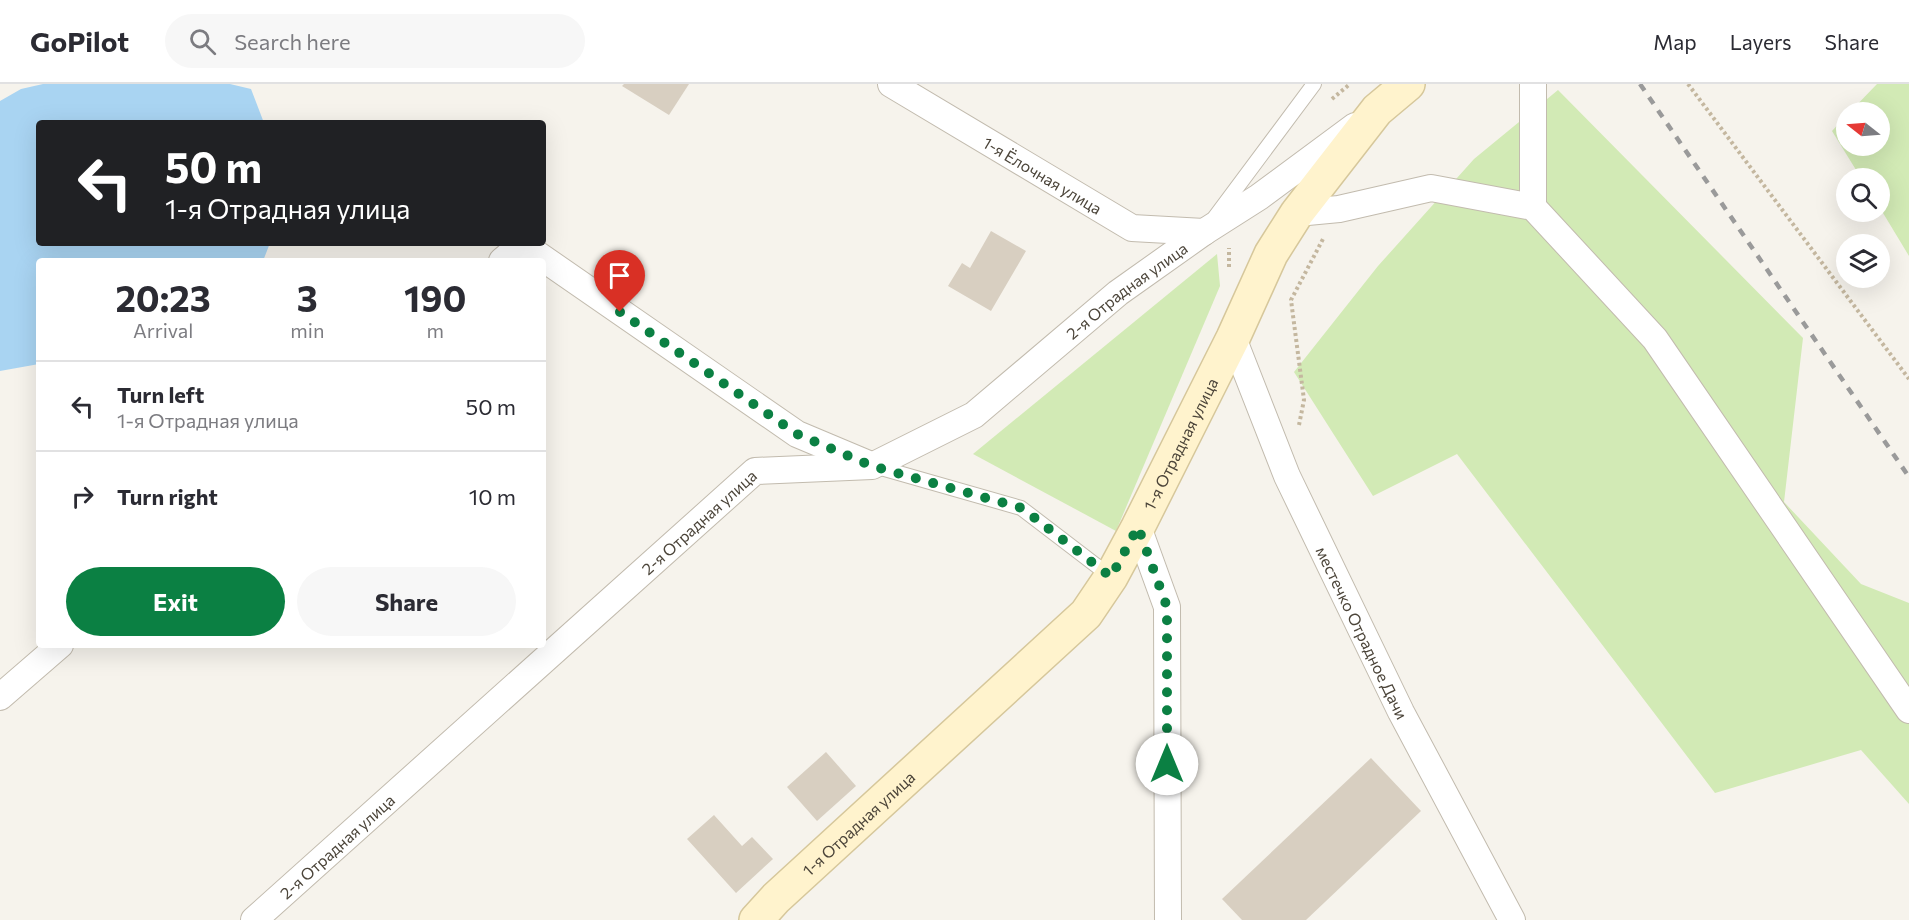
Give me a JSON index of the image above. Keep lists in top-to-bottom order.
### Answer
{
  "streets": {
    "main road": ["1-я Отрадная улица"],
    "street": ["1-я Ёлочная улица", "2-я Отрадная улица", "местечко Отрадное Дачи"]
  },
  "crossings": [
    ["1-я Ёлочная улица", "2-я Отрадная улица"],
    ["2-я Отрадная улица", "1-я Отрадная улица"],
    ["1-я Отрадная улица", "местечко Отрадное Дачи"]
  ],
  "north": "left",
  "page": {
    "header": "GoPilot",
    "search": "Search here",
    "nav": ["Map", "Layers", "Share"],
    "turn": ["50 m", "1-я Отрадная улица"],
    "eta": [
      "20:23",
      "Arrival",
      "3",
      "min",
      "190",
      "m"
    ],
    "list": [
      {
        "name": "Turn left",
        "note": "1-я Отрадная улица",
        "value": "50 m"
      },
      {
        "name": "Turn right",
        "value": "10 m"
      }
    ],
    "buttons": ["Exit", "Share"]
  }
}
